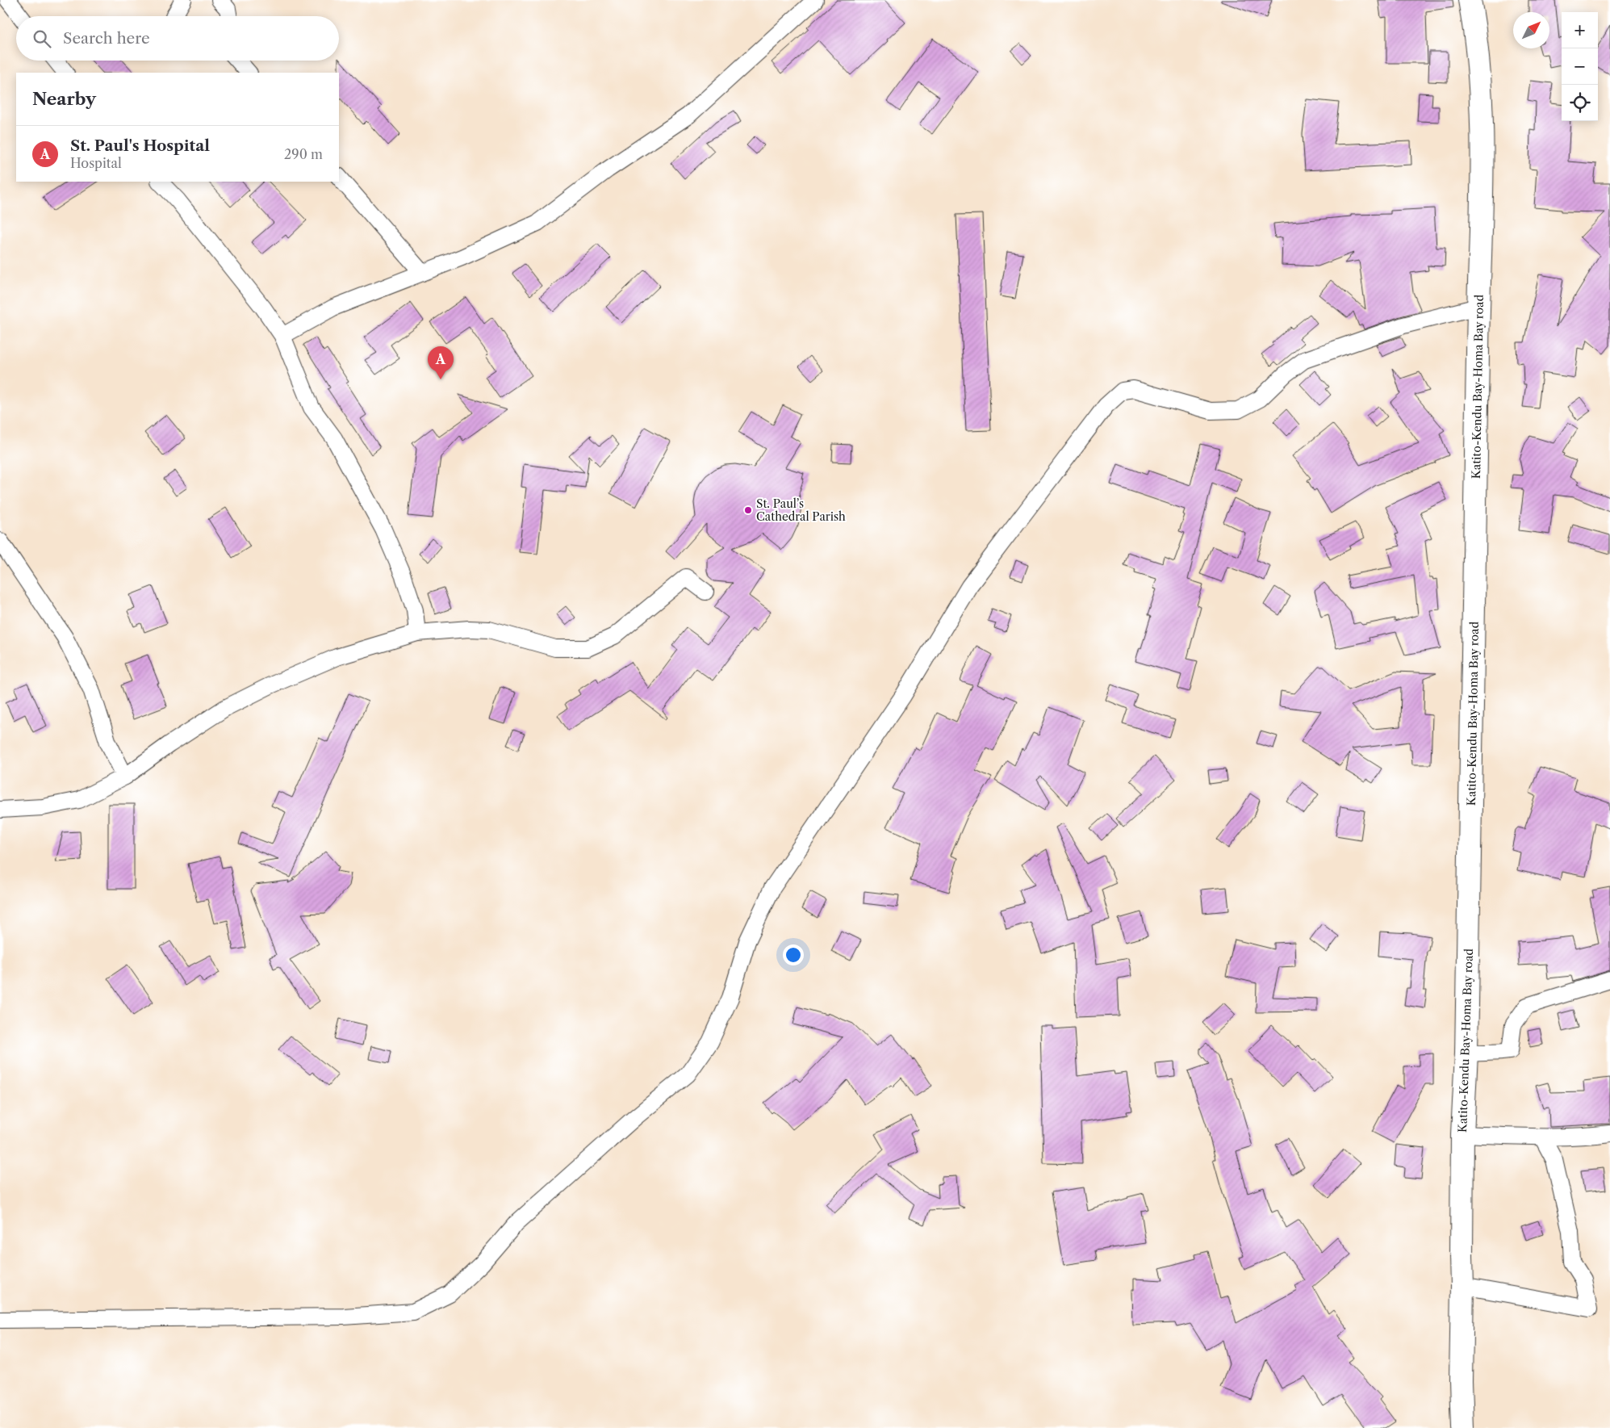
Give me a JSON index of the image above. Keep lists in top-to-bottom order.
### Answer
{
  "streets": {
    "highway": ["Katito-Kendu Bay-Homa Bay road"]
  },
  "places": ["St. Paul’s Cathedral Parish"],
  "north": "top right",
  "page": {
    "map_buttons": ["+", "−"],
    "search": "Search here",
    "heading": "Nearby",
    "list": [
      {
        "mark": "A",
        "name": "St. Paul's Hospital",
        "note": "Hospital",
        "value": "290 m"
      }
    ],
    "pins": "A"
  }
}
